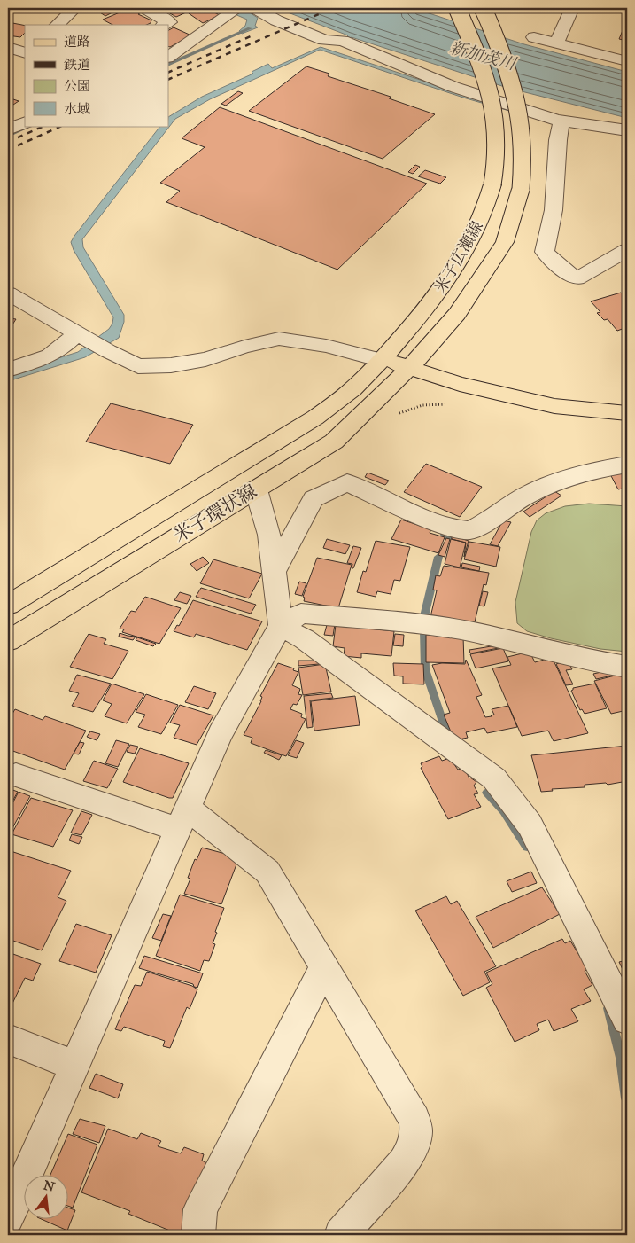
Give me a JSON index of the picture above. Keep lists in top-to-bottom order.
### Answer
{
  "streets": {
    "main road": ["米子広瀬線", "米子環状線"]
  },
  "crossings": [
    ["米子広瀬線", "米子環状線"]
  ],
  "water": ["新加茂川"],
  "legend": [
    "道路",
    "鉄道",
    "公園",
    "水域"
  ],
  "north": "top"
}
